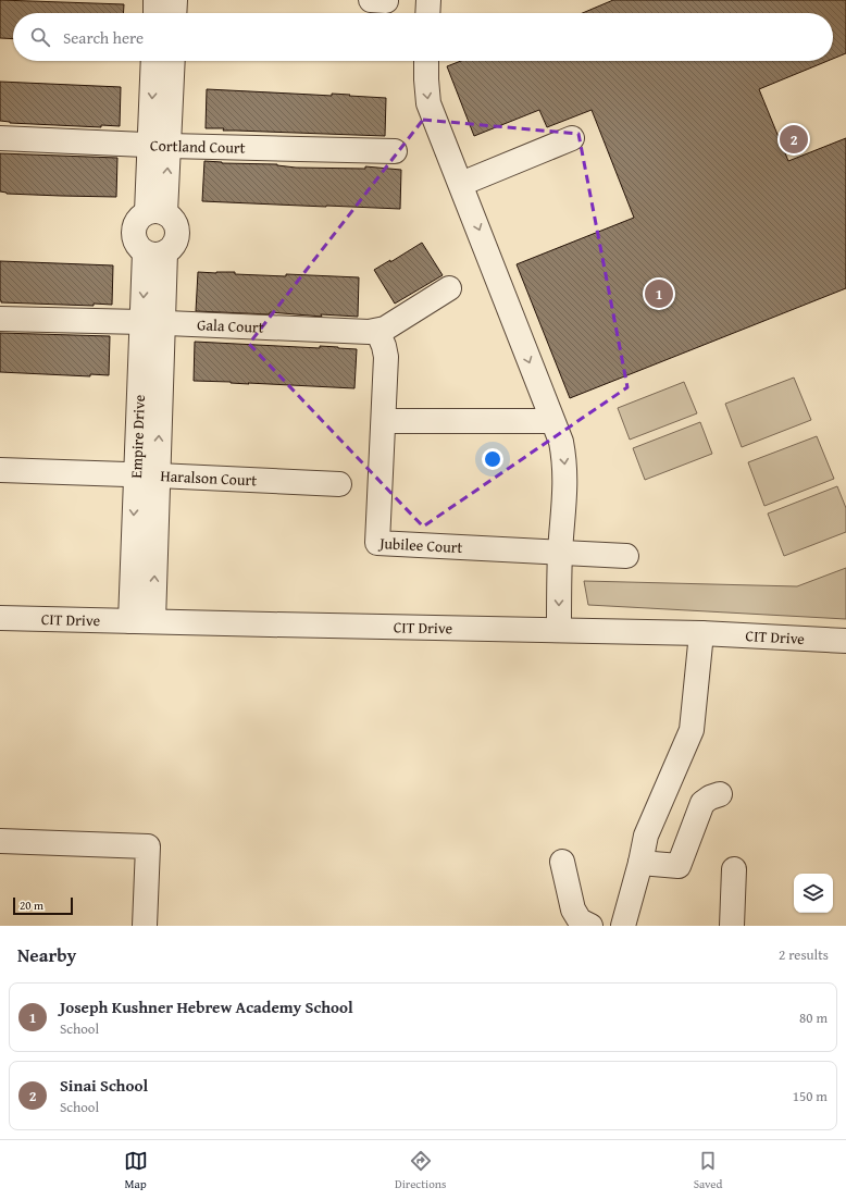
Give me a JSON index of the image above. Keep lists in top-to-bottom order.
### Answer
{
  "streets": {
    "street": [
      "Cortland Court",
      "Gala Court",
      "Empire Drive",
      "Haralson Court",
      "Jubilee Court",
      "CIT Drive"
    ]
  },
  "crossings": [
    ["Gala Court", "Empire Drive"],
    ["Gala Court", "Jubilee Court"],
    ["Empire Drive", "Haralson Court"],
    ["Empire Drive", "CIT Drive"]
  ],
  "scale_bar": "20 m",
  "page": {
    "search": "Search here",
    "pins": ["2", "1"],
    "scale": "20 m",
    "heading": ["Nearby", "2 results"],
    "list": [
      {
        "mark": "1",
        "name": "Joseph Kushner Hebrew Academy School",
        "note": "School",
        "value": "80 m"
      },
      {
        "mark": "2",
        "name": "Sinai School",
        "note": "School",
        "value": "150 m"
      }
    ],
    "nav": ["Map", "Directions", "Saved"]
  }
}
